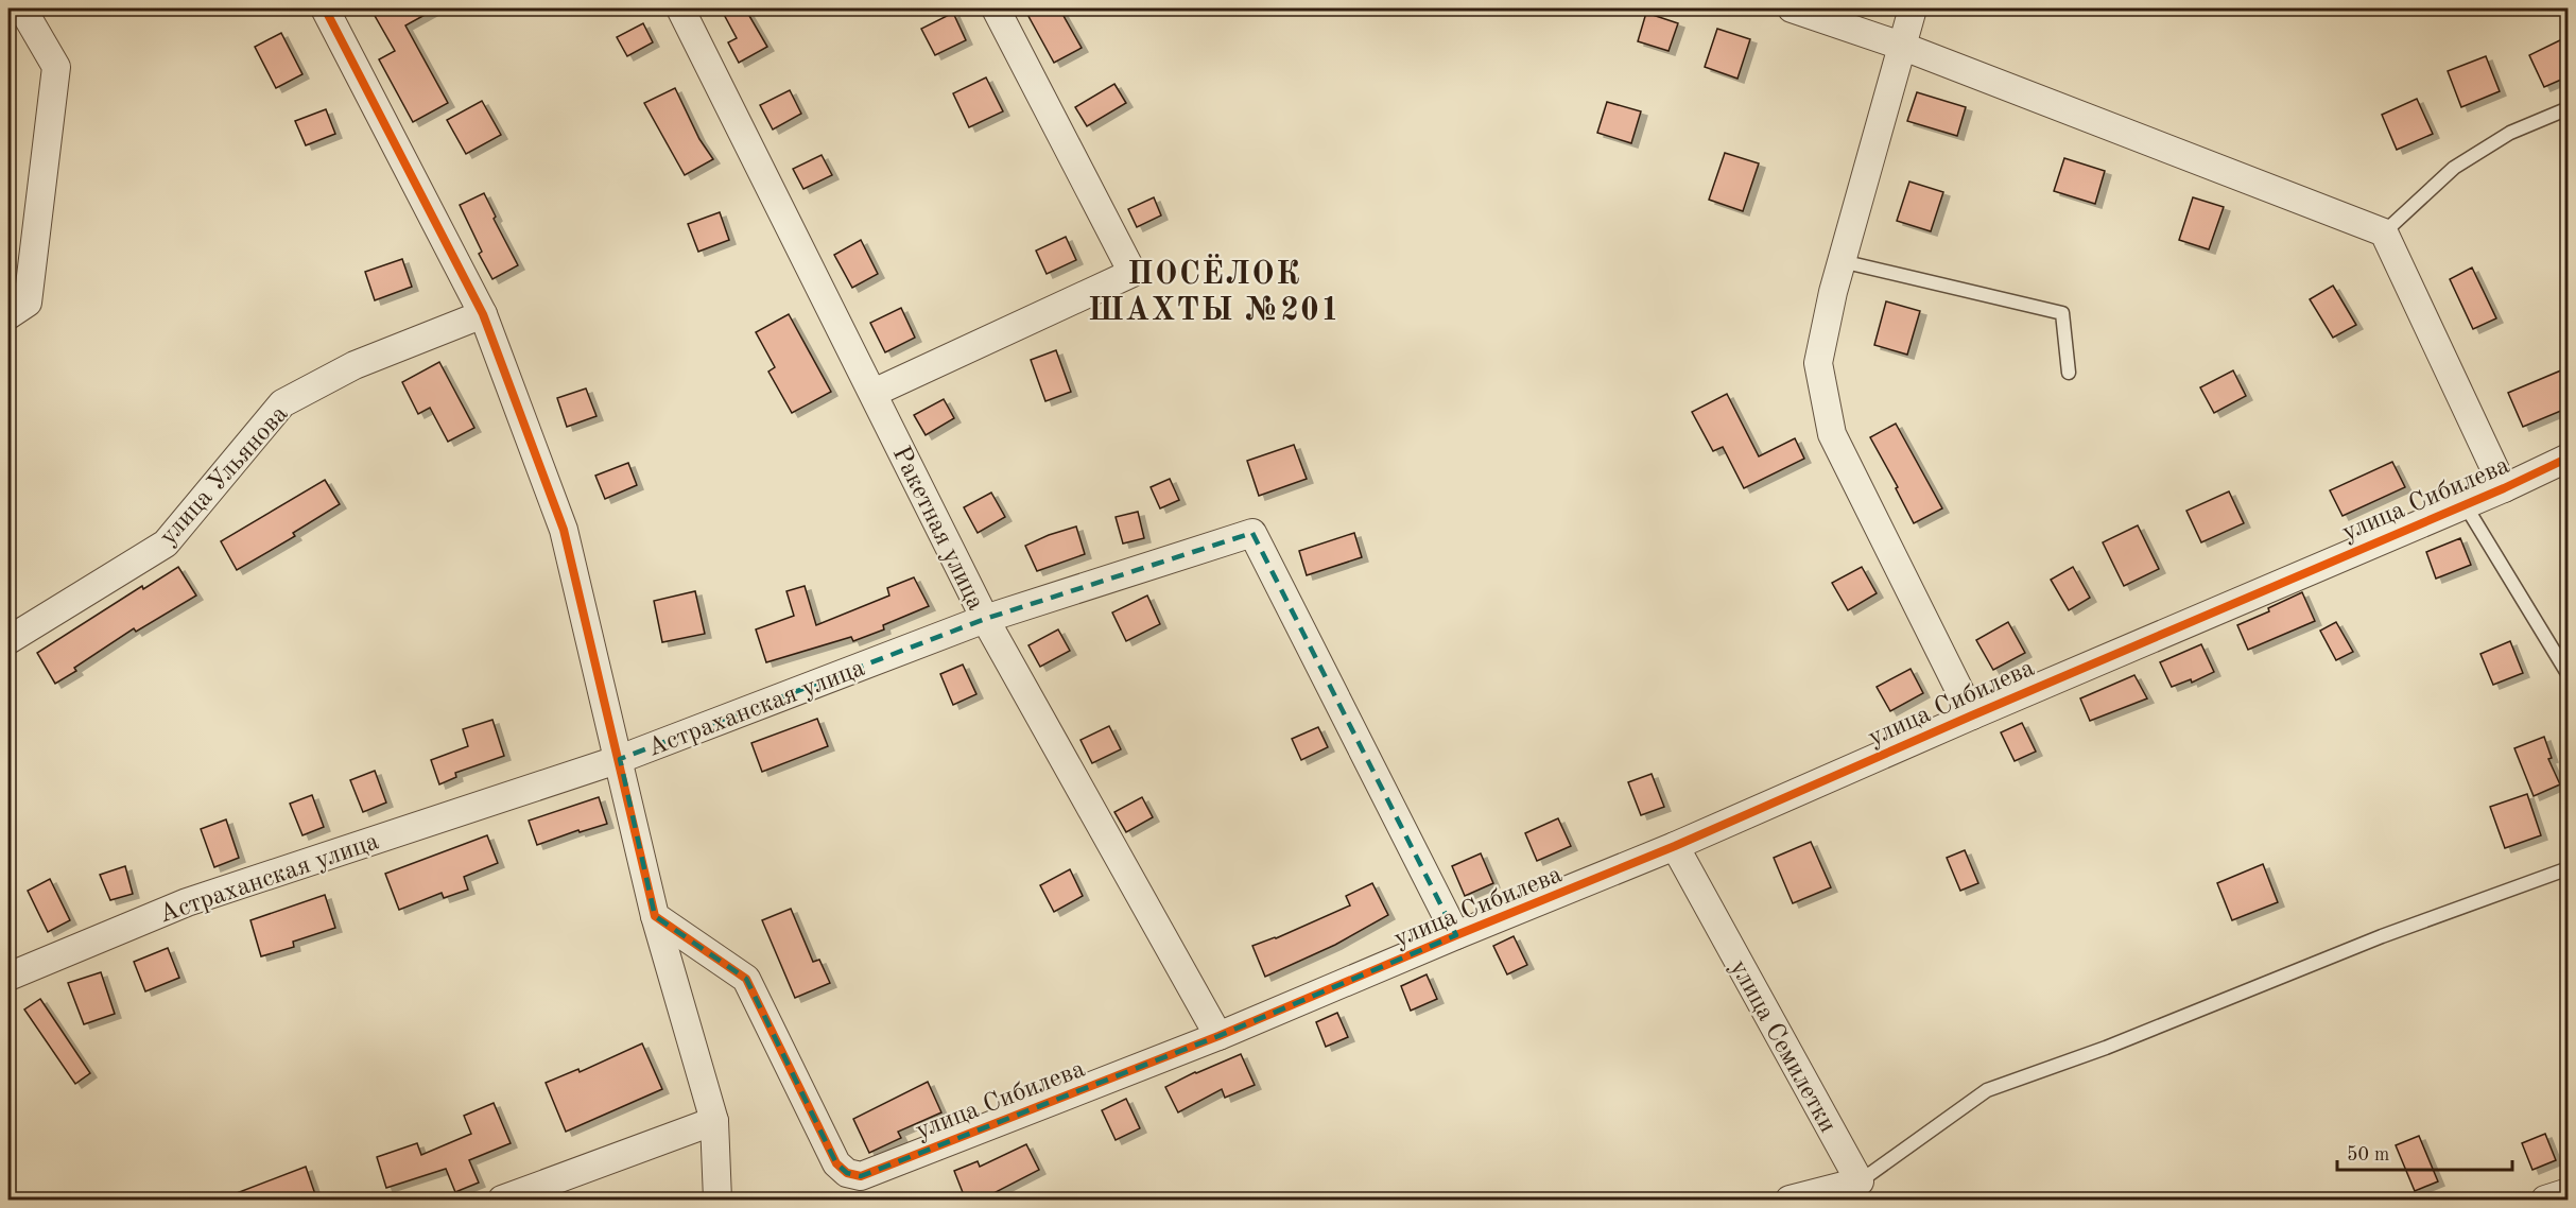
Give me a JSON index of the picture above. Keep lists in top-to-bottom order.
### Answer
{
  "streets": {
    "street": [
      "улица Ульянова",
      "улица Сибилева",
      "Ракетная улица",
      "Астраханская улица",
      "улица Семилетки"
    ]
  },
  "crossings": [
    ["улица Сибилева", "Ракетная улица"],
    ["улица Сибилева", "Астраханская улица"],
    ["улица Сибилева", "улица Семилетки"],
    ["Ракетная улица", "Астраханская улица"]
  ],
  "districts": ["ПОСЁЛОК ШАХТЫ №201"],
  "scale_bar": "50 m"
}
